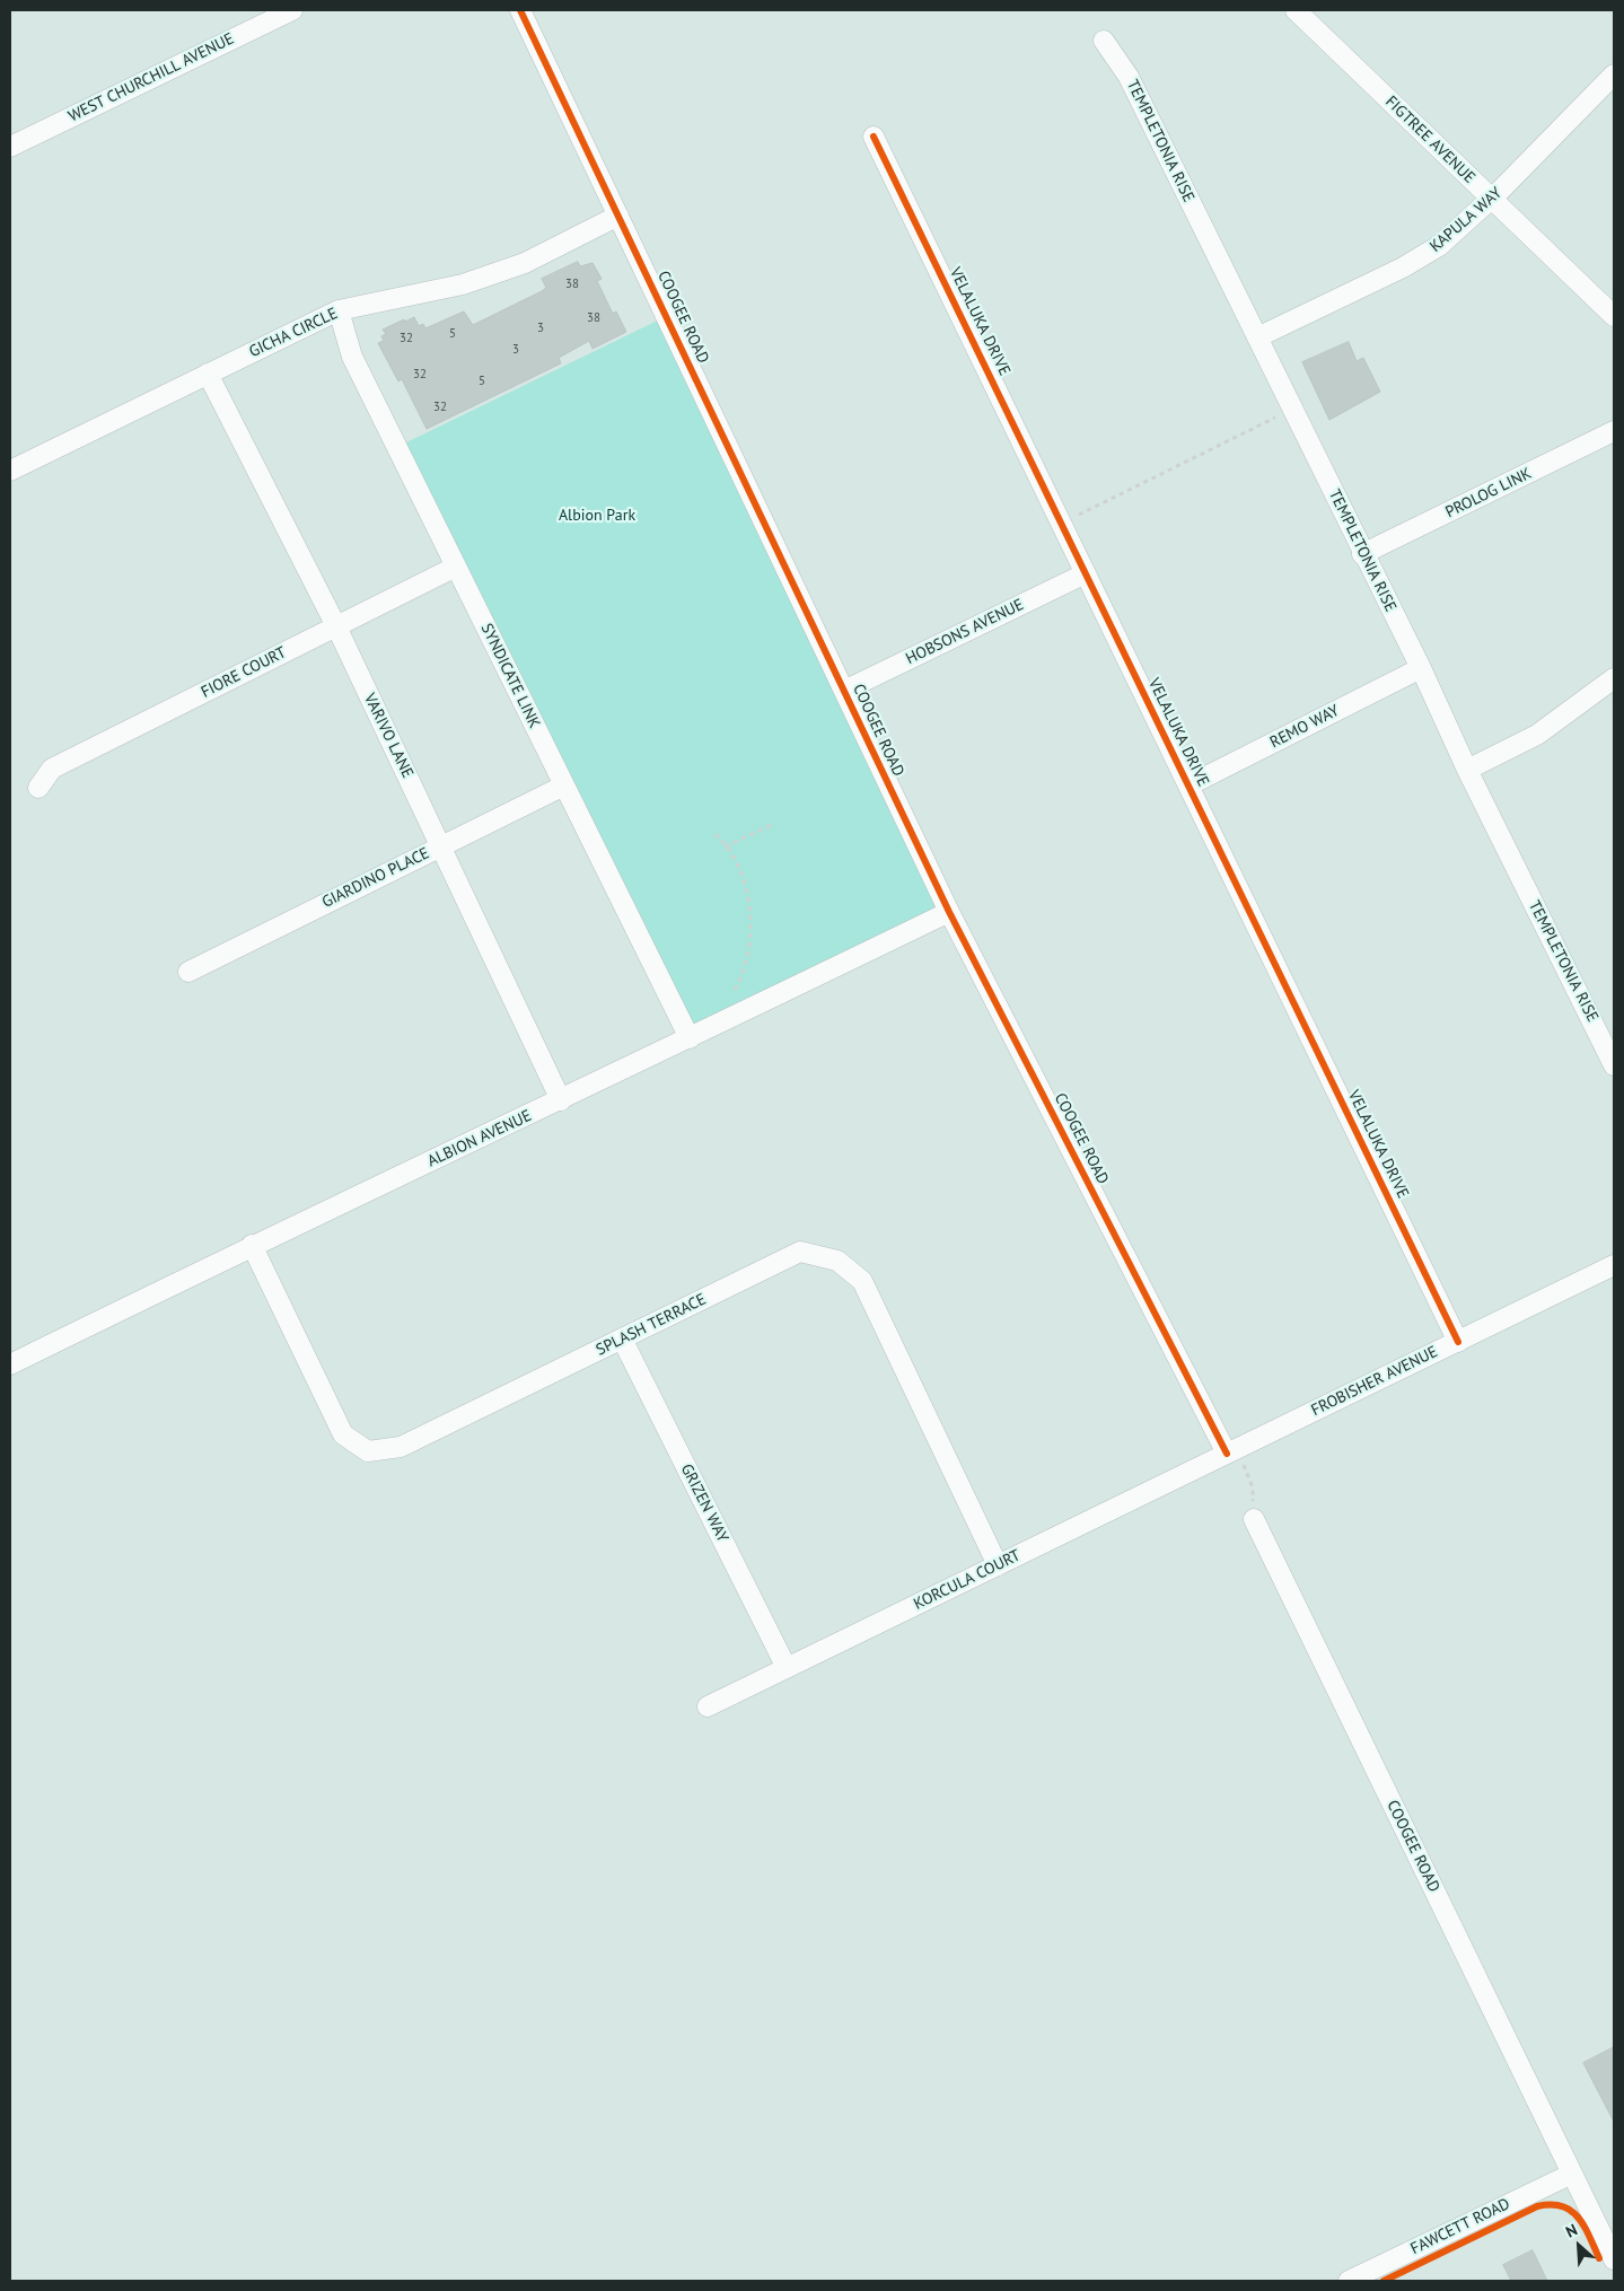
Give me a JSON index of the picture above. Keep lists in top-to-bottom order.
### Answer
{
  "streets": {
    "street": [
      "WEST CHURCHILL AVENUE",
      "FIGTREE AVENUE",
      "TEMPLETONIA RISE",
      "KAPULA WAY",
      "COOGEE ROAD",
      "VELALUKA DRIVE",
      "GICHA CIRCLE",
      "PROLOG LINK",
      "HOBSONS AVENUE",
      "FIORE COURT",
      "SYNDICATE LINK",
      "REMO WAY",
      "VARIVO LANE",
      "GIARDINO PLACE",
      "ALBION AVENUE",
      "SPLASH TERRACE",
      "FROBISHER AVENUE",
      "GRIZEN WAY",
      "KORCULA COURT",
      "FAWCETT ROAD"
    ]
  },
  "crossings": [
    ["FIGTREE AVENUE", "KAPULA WAY"],
    ["TEMPLETONIA RISE", "KAPULA WAY"],
    ["TEMPLETONIA RISE", "PROLOG LINK"],
    ["TEMPLETONIA RISE", "REMO WAY"],
    ["COOGEE ROAD", "GICHA CIRCLE"],
    ["COOGEE ROAD", "HOBSONS AVENUE"],
    ["COOGEE ROAD", "ALBION AVENUE"],
    ["COOGEE ROAD", "FROBISHER AVENUE"],
    ["COOGEE ROAD", "KORCULA COURT"],
    ["COOGEE ROAD", "FAWCETT ROAD"],
    ["VELALUKA DRIVE", "HOBSONS AVENUE"],
    ["VELALUKA DRIVE", "REMO WAY"],
    ["VELALUKA DRIVE", "FROBISHER AVENUE"],
    ["GICHA CIRCLE", "SYNDICATE LINK"],
    ["GICHA CIRCLE", "VARIVO LANE"],
    ["FIORE COURT", "SYNDICATE LINK"],
    ["FIORE COURT", "VARIVO LANE"],
    ["SYNDICATE LINK", "GIARDINO PLACE"],
    ["SYNDICATE LINK", "ALBION AVENUE"],
    ["VARIVO LANE", "GIARDINO PLACE"],
    ["VARIVO LANE", "ALBION AVENUE"],
    ["ALBION AVENUE", "SPLASH TERRACE"],
    ["SPLASH TERRACE", "GRIZEN WAY"],
    ["SPLASH TERRACE", "KORCULA COURT"],
    ["FROBISHER AVENUE", "KORCULA COURT"],
    ["GRIZEN WAY", "KORCULA COURT"]
  ],
  "parks": ["Albion Park"],
  "house_numbers": [
    "38",
    "38",
    "3",
    "5",
    "32",
    "3",
    "32",
    "5",
    "32"
  ],
  "north": "top left"
}
